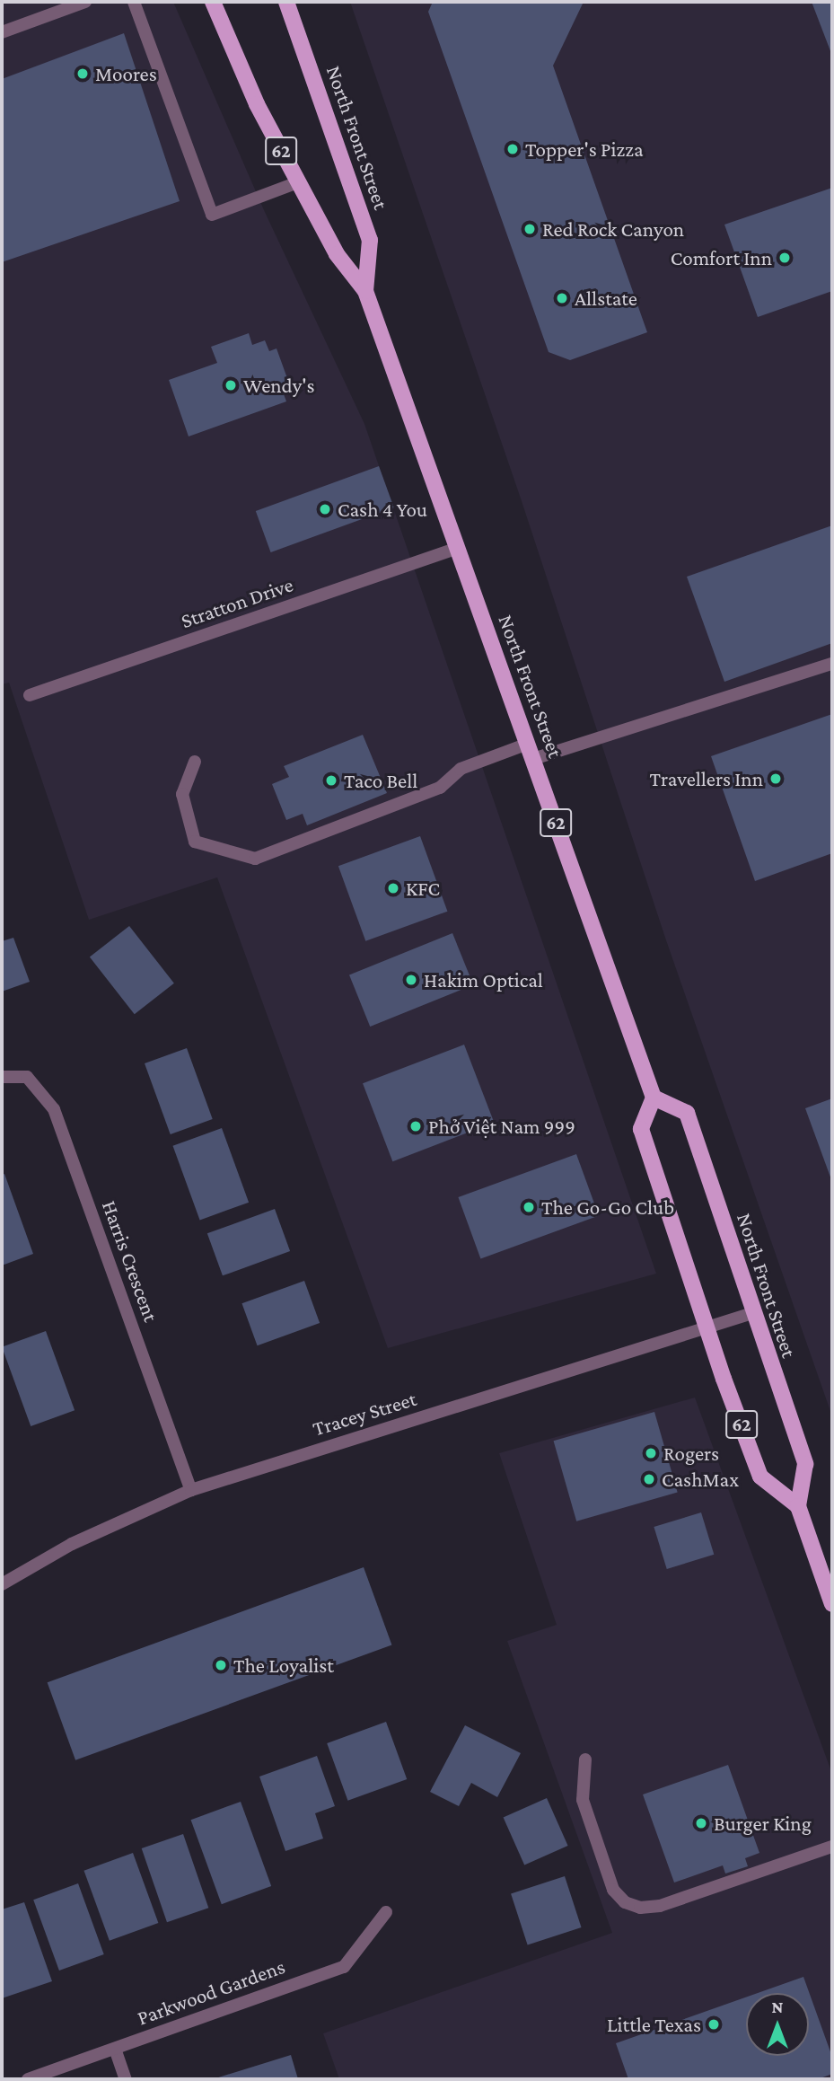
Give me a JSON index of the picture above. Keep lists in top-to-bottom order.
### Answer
{
  "streets": {
    "main road": ["North Front Street", "62"],
    "street": [
      "Stratton Drive",
      "Harris Crescent",
      "Tracey Street",
      "Parkwood Gardens"
    ]
  },
  "crossings": [
    ["North Front Street", "62"],
    ["North Front Street", "Stratton Drive"],
    ["North Front Street", "Tracey Street"],
    ["62", "Tracey Street"],
    ["Harris Crescent", "Tracey Street"]
  ],
  "places": [
    "Moores",
    "Topper's Pizza",
    "Red Rock Canyon",
    "Comfort Inn",
    "Allstate",
    "Wendy's",
    "Cash 4 You",
    "Travellers Inn",
    "Taco Bell",
    "KFC",
    "Hakim Optical",
    "Phở Việt Nam 999",
    "The Go-Go Club",
    "Rogers",
    "CashMax",
    "The Loyalist",
    "Burger King",
    "Little Texas"
  ],
  "north": "top"
}
